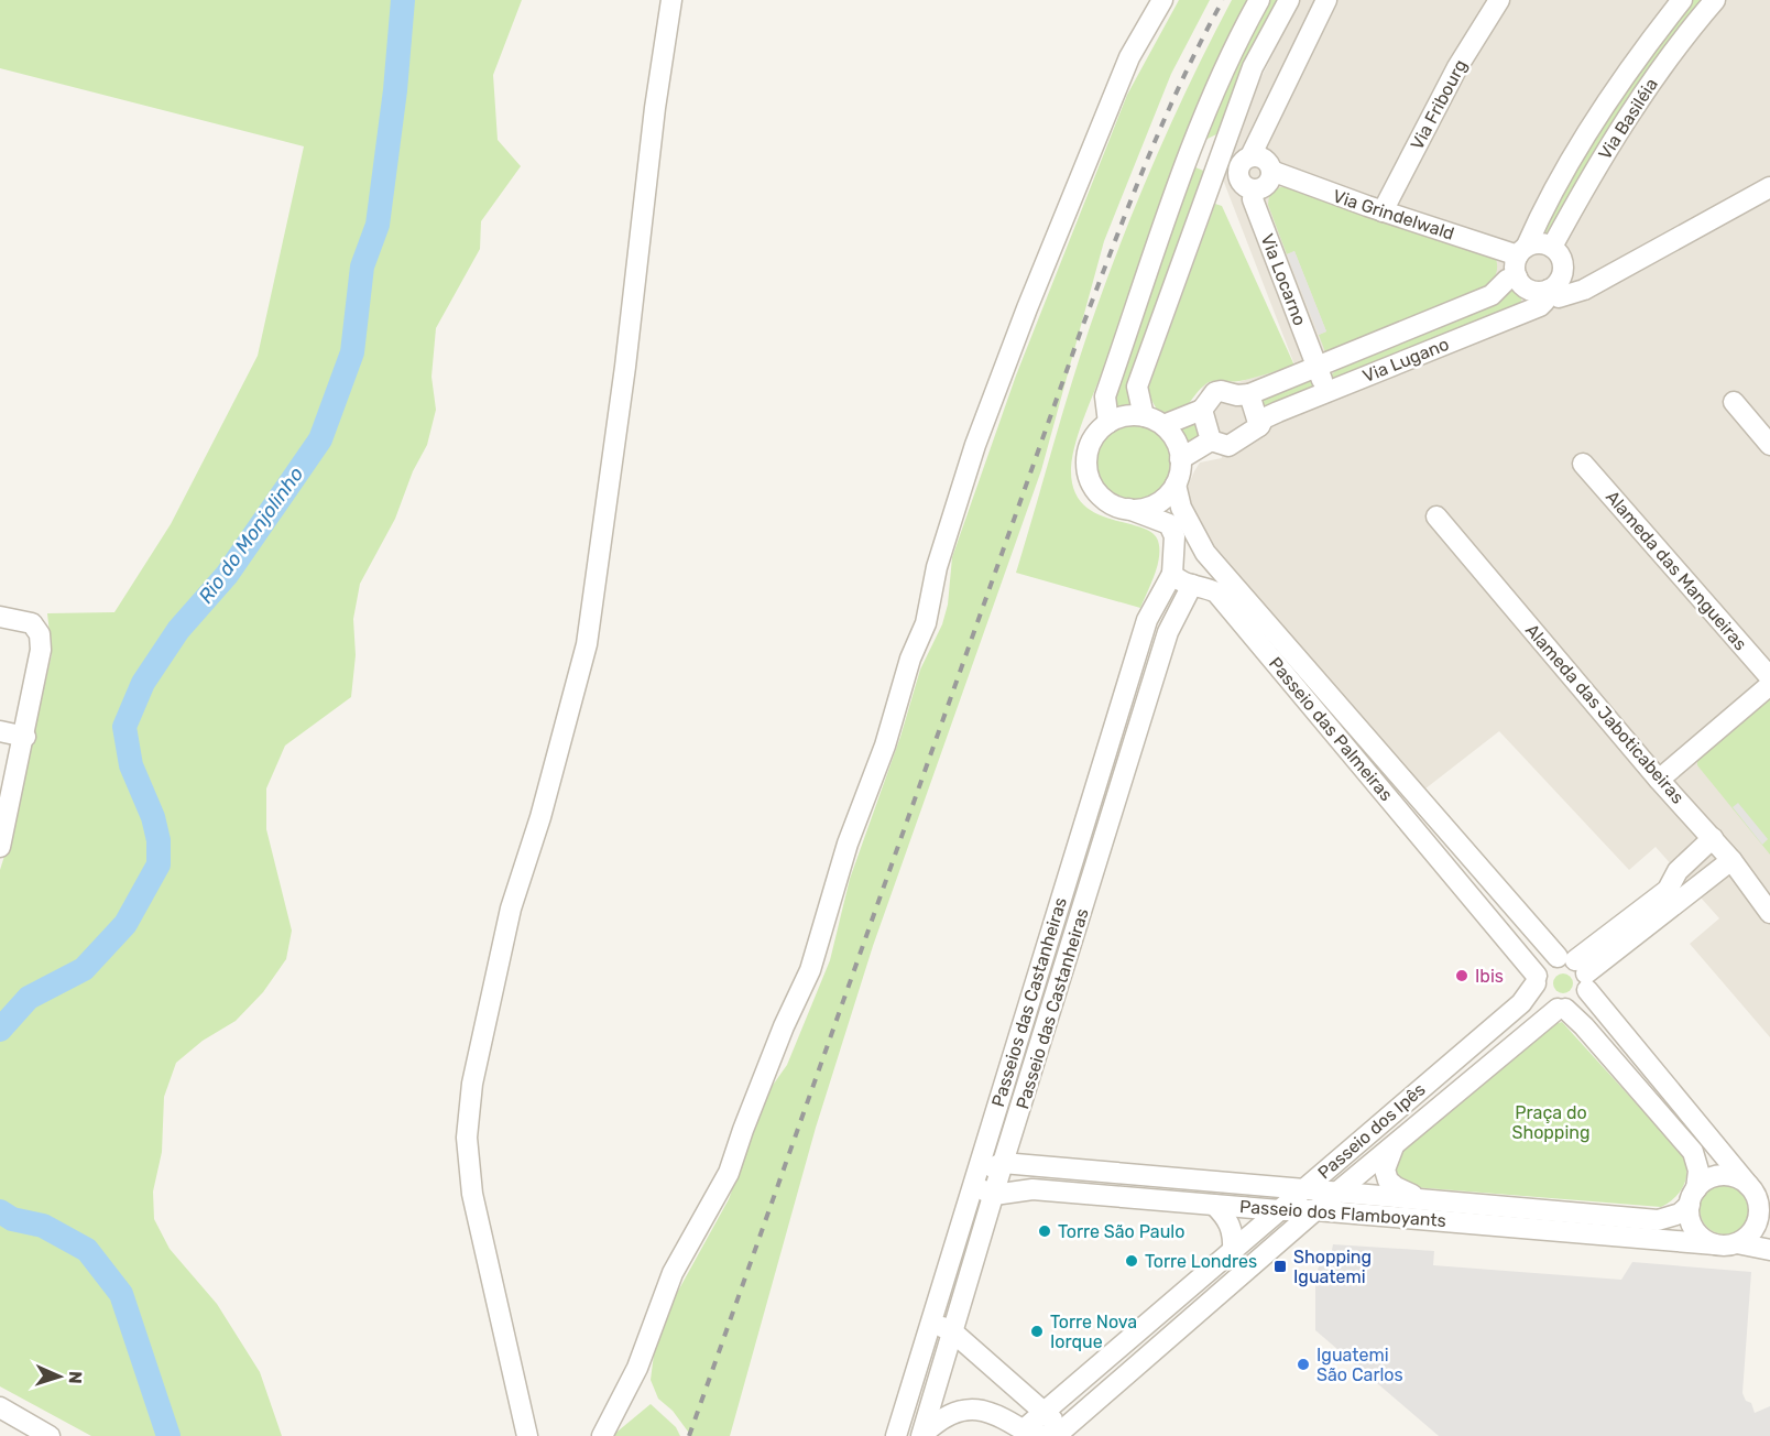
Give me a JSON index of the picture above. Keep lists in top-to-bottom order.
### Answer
{
  "streets": {
    "street": [
      "Via Fribourg",
      "Via Basiléia",
      "Via Grindelwald",
      "Via Locarno",
      "Via Lugano",
      "Alameda das Mangueiras",
      "Alameda das Jaboticabeiras",
      "Passeio das Palmeiras",
      "Passeios das Castanheiras",
      "Passeio das Castanheiras",
      "Passeio dos Ipês",
      "Passeio dos Flamboyants"
    ]
  },
  "crossings": [
    ["Via Fribourg", "Via Grindelwald"],
    ["Via Basiléia", "Via Grindelwald"],
    ["Via Basiléia", "Via Lugano"],
    ["Via Grindelwald", "Via Locarno"],
    ["Via Grindelwald", "Via Lugano"],
    ["Via Locarno", "Via Lugano"],
    ["Via Lugano", "Passeio das Palmeiras"],
    ["Passeio das Palmeiras", "Passeios das Castanheiras"],
    ["Passeio das Palmeiras", "Passeio das Castanheiras"],
    ["Passeio das Palmeiras", "Passeio dos Ipês"],
    ["Passeio das Palmeiras", "Passeio dos Flamboyants"],
    ["Passeios das Castanheiras", "Passeio dos Flamboyants"],
    ["Passeio das Castanheiras", "Passeio dos Flamboyants"],
    ["Passeio dos Ipês", "Passeio dos Flamboyants"]
  ],
  "water": ["Rio do Monjolinho"],
  "parks": ["Praça do Shopping"],
  "places": {
    "other": [
      "Ibis",
      "Torre São Paulo",
      "Torre Londres",
      "Torre Nova Iorque",
      "Iguatemi São Carlos"
    ],
    "transit": ["Shopping Iguatemi"]
  },
  "north": "right"
}
